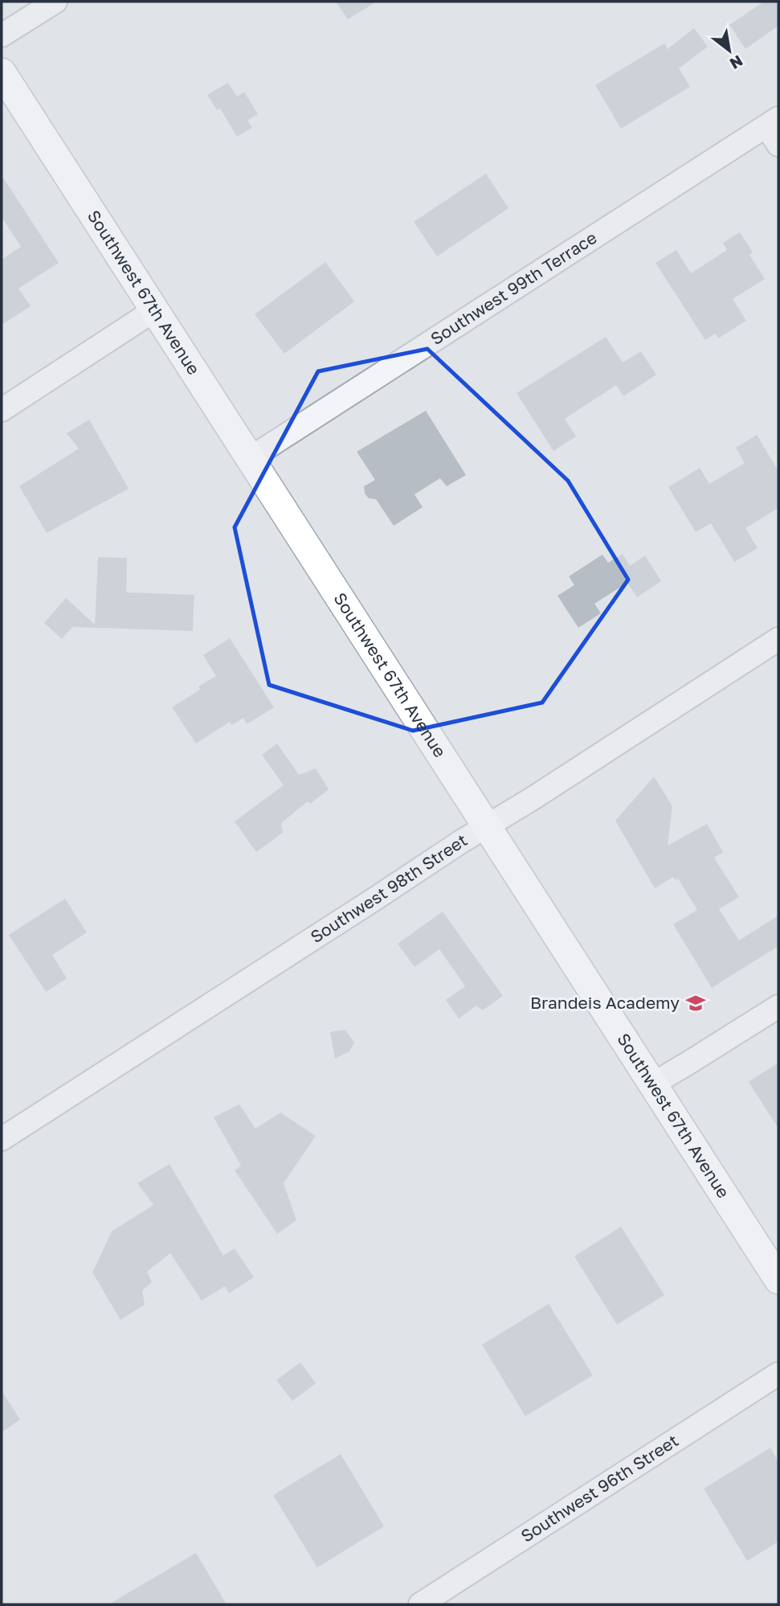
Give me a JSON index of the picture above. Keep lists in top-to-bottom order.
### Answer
{
  "streets": {
    "main road": ["Southwest 67th Avenue"],
    "street": ["Southwest 99th Terrace", "Southwest 98th Street", "Southwest 96th Street"]
  },
  "crossings": [
    ["Southwest 99th Terrace", "Southwest 67th Avenue"],
    ["Southwest 67th Avenue", "Southwest 98th Street"]
  ],
  "places": {
    "school or university": ["Brandeis Academy"]
  },
  "north": "bottom right"
}
